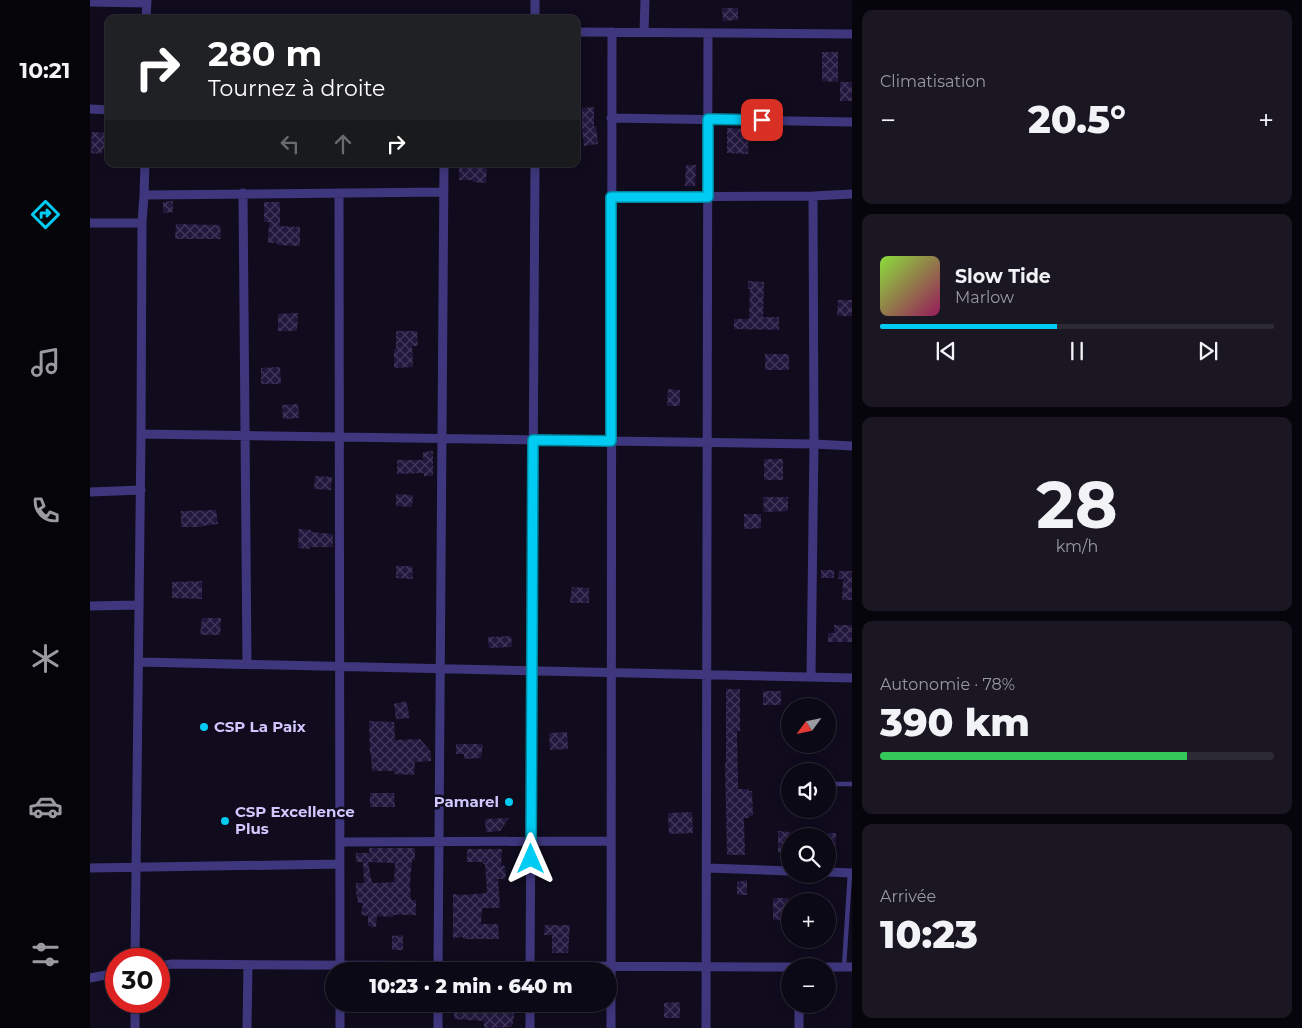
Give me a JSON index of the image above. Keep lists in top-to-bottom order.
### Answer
{
  "places": ["CSP La Paix", "Pamarel", "CSP Excellence Plus"],
  "north": "bottom left",
  "page": {
    "tabs": "10:21",
    "tile": [
      "Climatisation",
      ["28", "km/h"],
      ["Autonomie · 78%", "390 km"],
      ["Arrivée", "10:23"]
    ],
    "turn": ["280 m", "Tournez à droite"],
    "heat": ["−", "20.5°", "+"],
    "song": ["Slow Tide", "Marlow"],
    "map_buttons": ["+", "−"],
    "limit": "30",
    "trip": "10:23 · 2 min · 640 m"
  }
}
